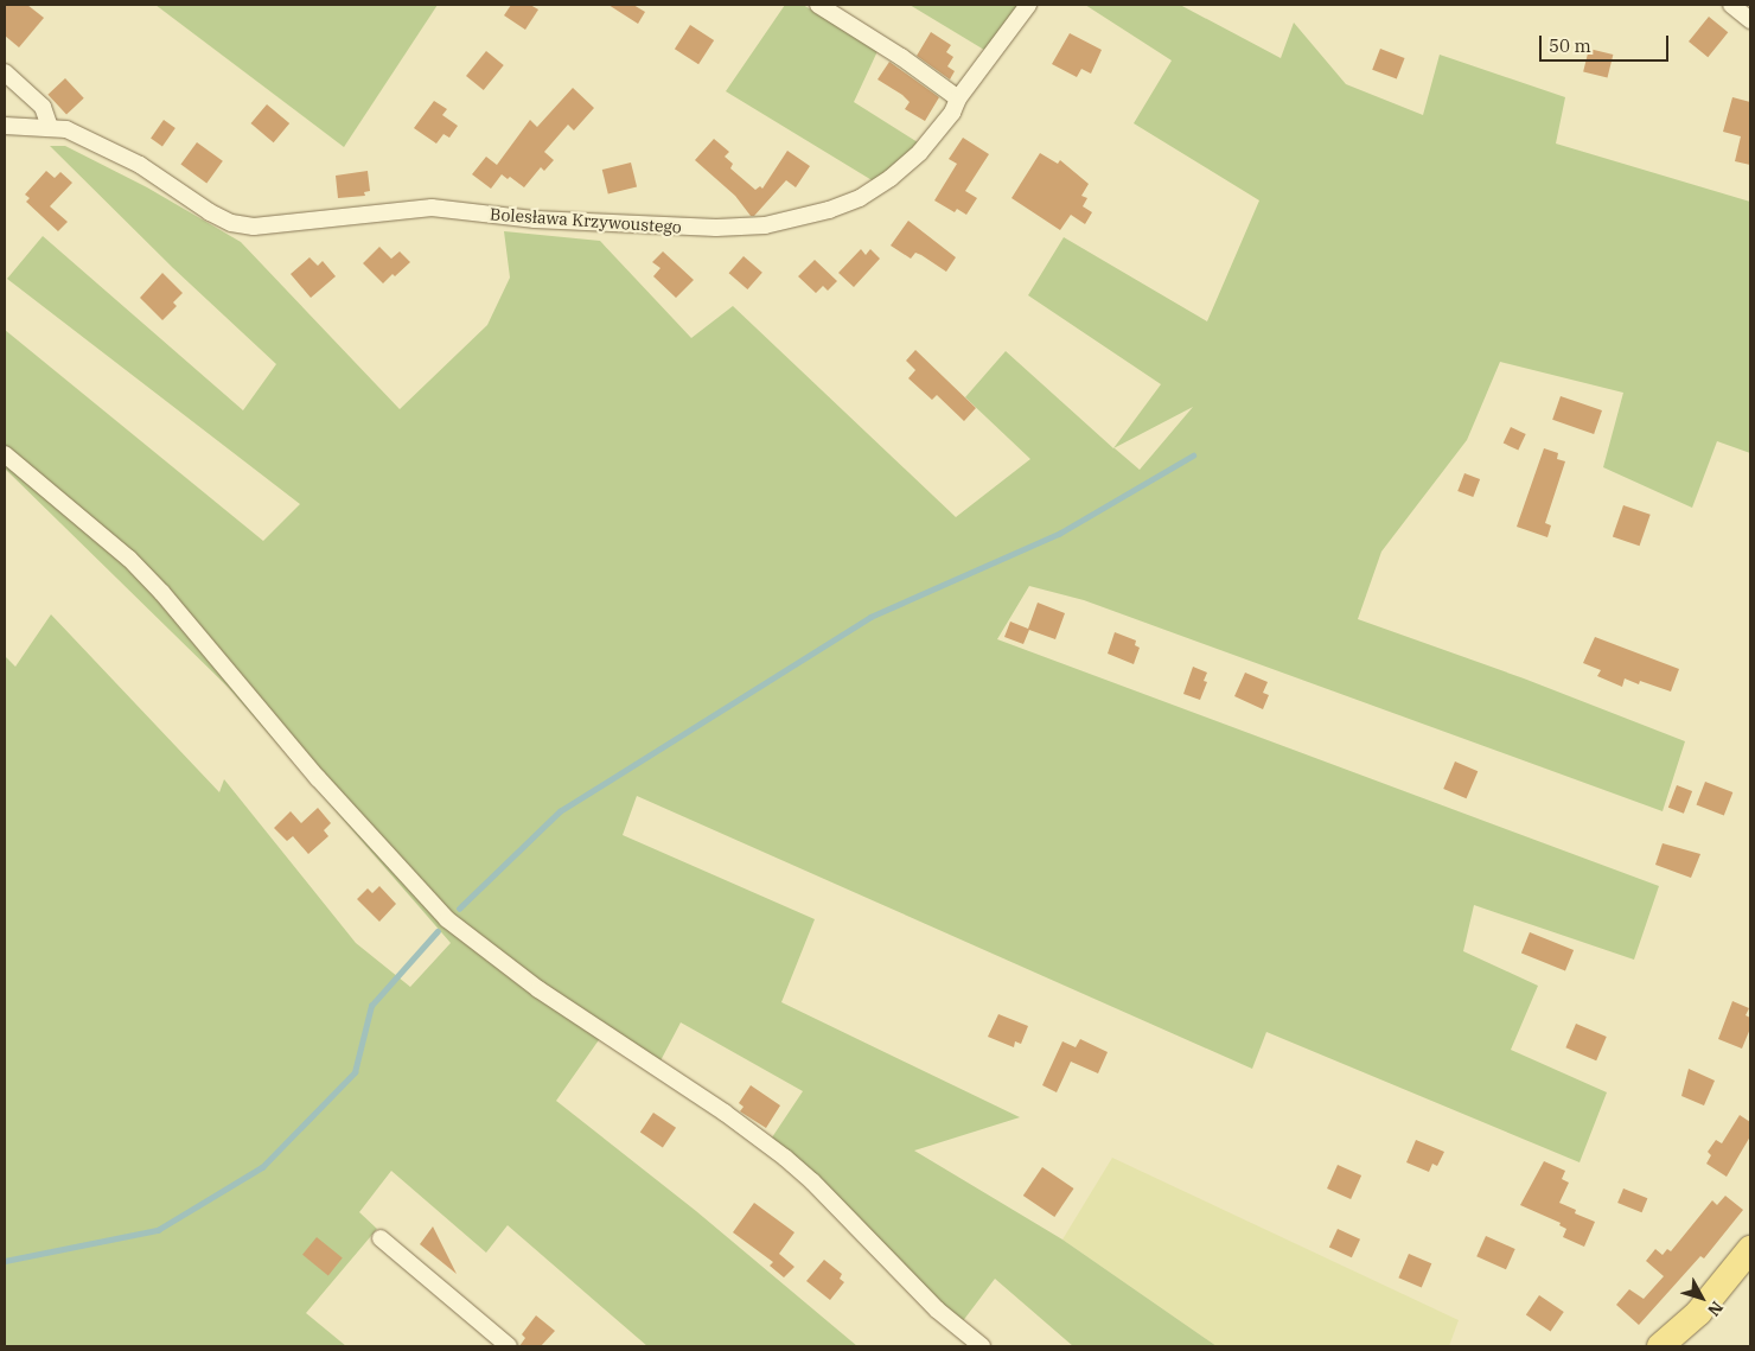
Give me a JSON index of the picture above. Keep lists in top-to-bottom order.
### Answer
{
  "streets": {
    "street": ["Bolesława Krzywoustego"]
  },
  "scale_bar": "50 m",
  "north": "bottom right"
}
